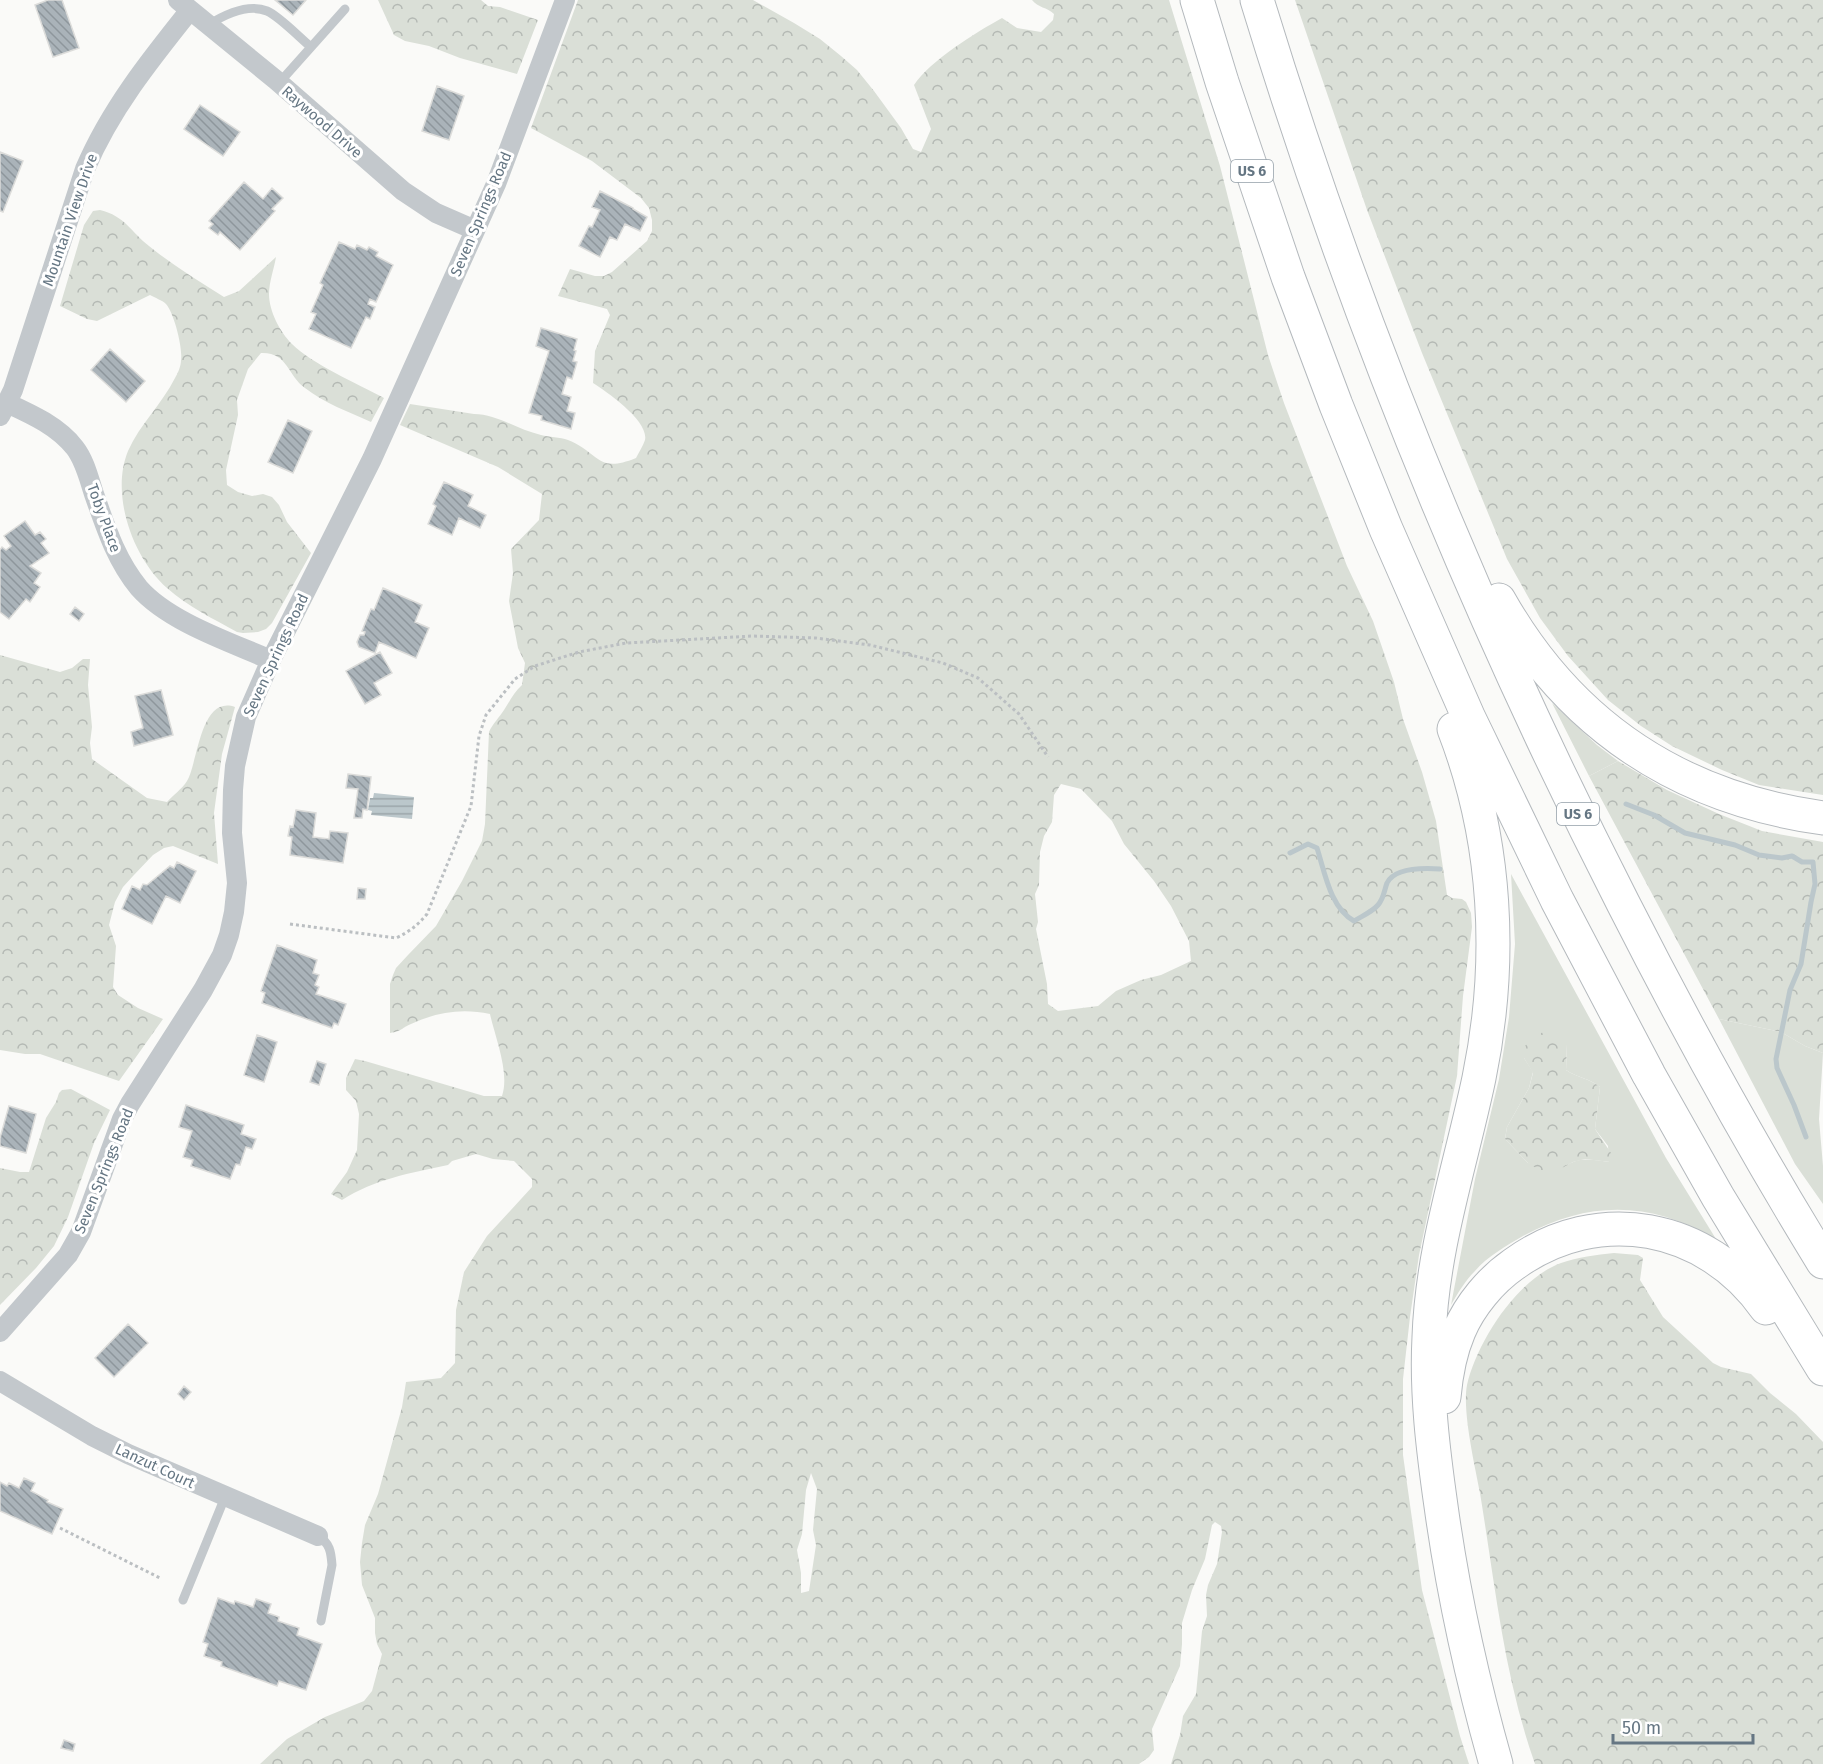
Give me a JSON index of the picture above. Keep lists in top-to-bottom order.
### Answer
{
  "streets": {
    "highway": ["US 6"],
    "street": [
      "Raywood Drive",
      "Seven Springs Road",
      "Mountain View Drive",
      "Toby Place",
      "Lanzut Court"
    ]
  },
  "crossings": [
    ["Raywood Drive", "Seven Springs Road"],
    ["Raywood Drive", "Mountain View Drive"],
    ["Seven Springs Road", "Toby Place"],
    ["Mountain View Drive", "Toby Place"]
  ],
  "scale_bar": "50 m"
}
